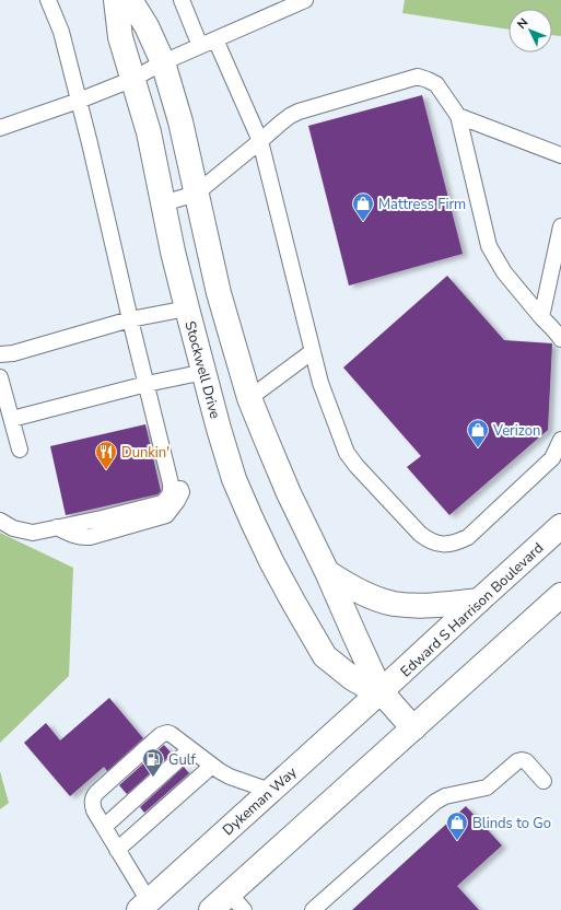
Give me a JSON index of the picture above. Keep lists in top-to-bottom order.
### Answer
{
  "streets": {
    "street": ["Stockwell Drive", "Edward S Harrison Boulevard", "Dykeman Way"]
  },
  "crossings": [
    ["Stockwell Drive", "Edward S Harrison Boulevard"],
    ["Stockwell Drive", "Dykeman Way"],
    ["Edward S Harrison Boulevard", "Dykeman Way"]
  ],
  "places": {
    "shop": ["Mattress Firm", "Verizon", "Blinds to Go"],
    "restaurant": ["Dunkin'"],
    "fuel station": ["Gulf"]
  },
  "north": "top left"
}
